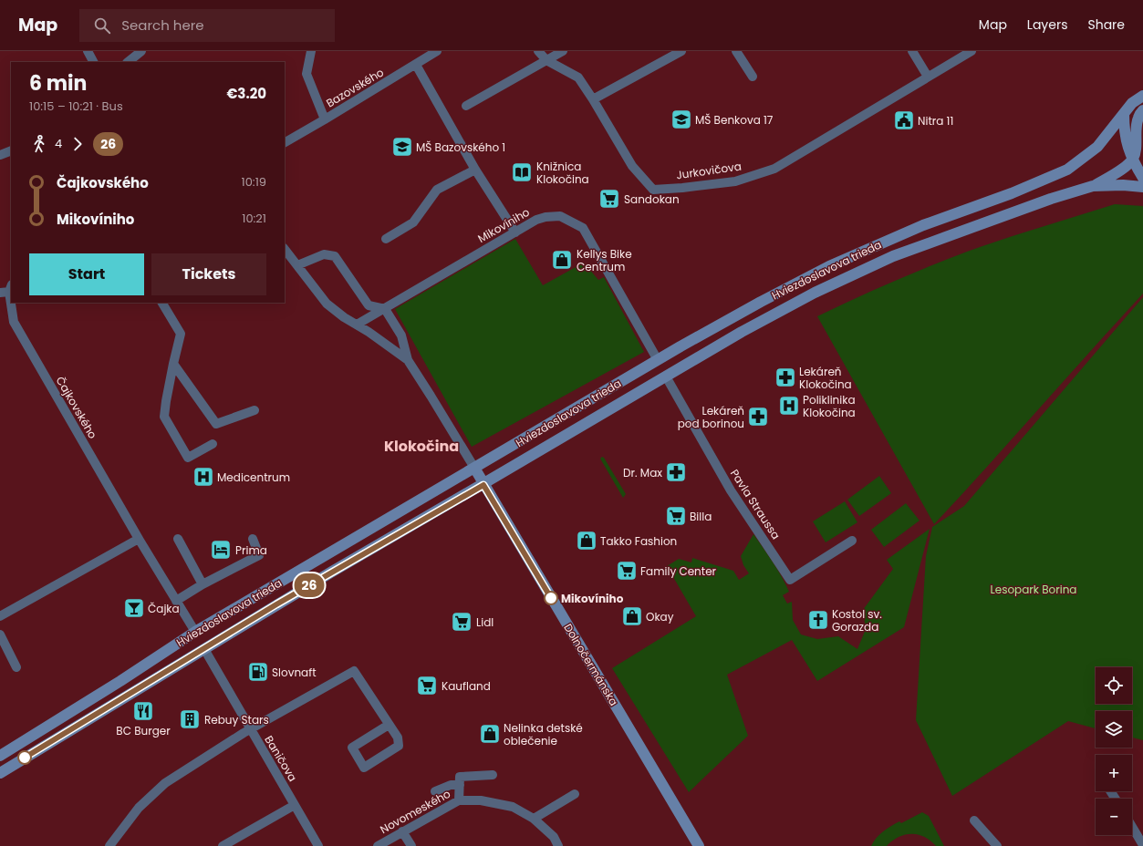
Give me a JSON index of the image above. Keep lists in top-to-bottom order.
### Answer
{
  "streets": {
    "street": [
      "Bazovského",
      "Jurkovičova",
      "Mikovíniho",
      "Hviezdoslavova trieda",
      "Čajkovského",
      "Pavla Straussa",
      "Dolnočermánska",
      "Baničova",
      "Novomeského"
    ]
  },
  "crossings": [
    ["Mikovíniho", "Hviezdoslavova trieda"],
    ["Hviezdoslavova trieda", "Čajkovského"],
    ["Hviezdoslavova trieda", "Pavla Straussa"],
    ["Hviezdoslavova trieda", "Dolnočermánska"],
    ["Hviezdoslavova trieda", "Baničova"]
  ],
  "districts": ["Klokočina"],
  "parks": ["Lesopark Borina"],
  "places": {
    "school or university": ["MŠ Benkova 17", "MŠ Bazovského 1"],
    "public building": ["Nitra 11"],
    "library": ["Knižnica Klokočina"],
    "supermarket": [
      "Sandokan",
      "Billa",
      "Family Center",
      "Lidl",
      "Kaufland"
    ],
    "shop": [
      "Kellys Bike Centrum",
      "Takko Fashion",
      "Okay",
      "Nelinka detské oblečenie"
    ],
    "pharmacy": ["Lekáreň Klokočina", "Lekáreň pod borinou", "Dr. Max"],
    "hospital": ["Poliklinika Klokočina", "Medicentrum"],
    "hotel": ["Prima"],
    "other": ["Mikovíniho"],
    "bar": ["Čajka"],
    "church": ["Kostol sv. Gorazda"],
    "fuel station": ["Slovnaft"],
    "restaurant": ["BC Burger"],
    "building": ["Rebuy Stars"]
  },
  "lines": ["bus line 26"],
  "page": {
    "header": "Map",
    "search": "Search here",
    "nav": ["Map", "Layers", "Share"],
    "on_map": "26",
    "heading": ["6 min", "10:15 – 10:21 · Bus", "€3.20"],
    "legs": ["4", "26"],
    "list": [
      {
        "name": "Čajkovského",
        "value": "10:19"
      },
      {
        "name": "Mikovíniho",
        "value": "10:21"
      }
    ],
    "buttons": ["Start", "Tickets"],
    "map_buttons": ["+", "−"]
  }
}
